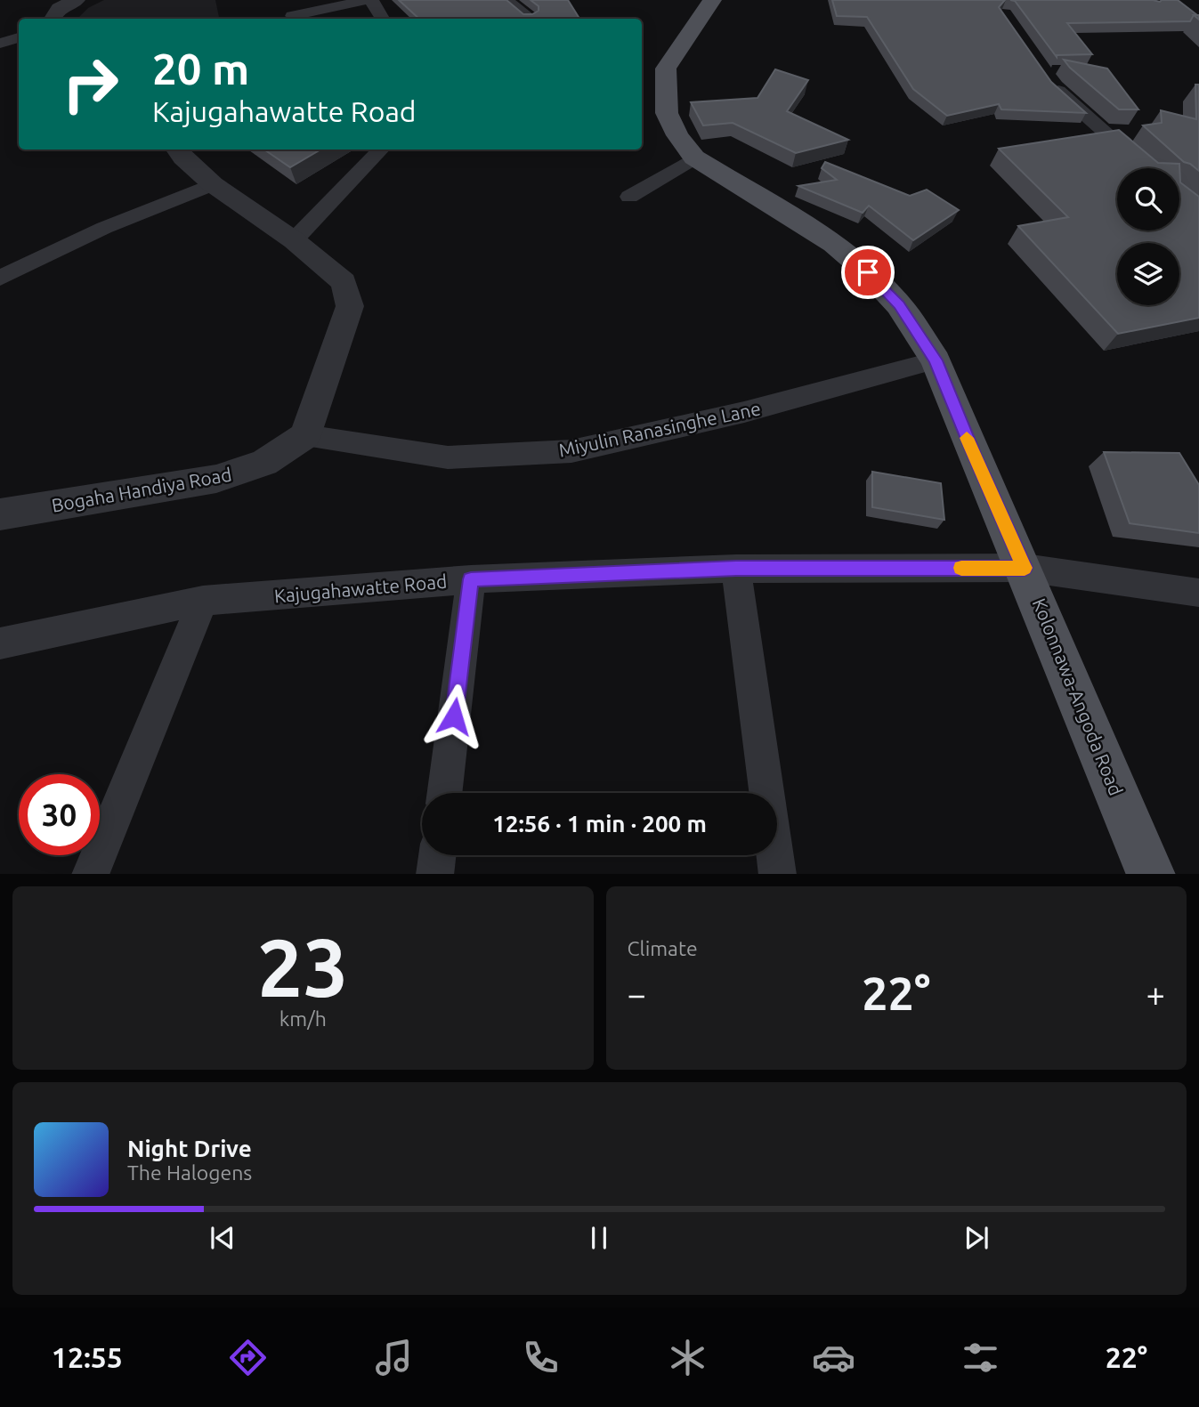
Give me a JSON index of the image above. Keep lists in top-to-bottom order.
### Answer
{
  "streets": {
    "main road": ["Kolonnawa-Angoda Road"],
    "street": ["Miyulin Ranasinghe Lane", "Bogaha Handiya Road", "Kajugahawatte Road"]
  },
  "crossings": [
    ["Miyulin Ranasinghe Lane", "Bogaha Handiya Road"],
    ["Miyulin Ranasinghe Lane", "Kolonnawa-Angoda Road"],
    ["Kajugahawatte Road", "Kolonnawa-Angoda Road"]
  ],
  "page": {
    "turn": ["20 m", "Kajugahawatte Road"],
    "limit": "30",
    "trip": "12:56 · 1 min · 200 m",
    "tile": [
      ["23", "km/h"],
      "Climate"
    ],
    "heat": ["−", "22°", "+"],
    "song": ["Night Drive", "The Halogens"],
    "tabs": ["12:55", "22°"]
  }
}
